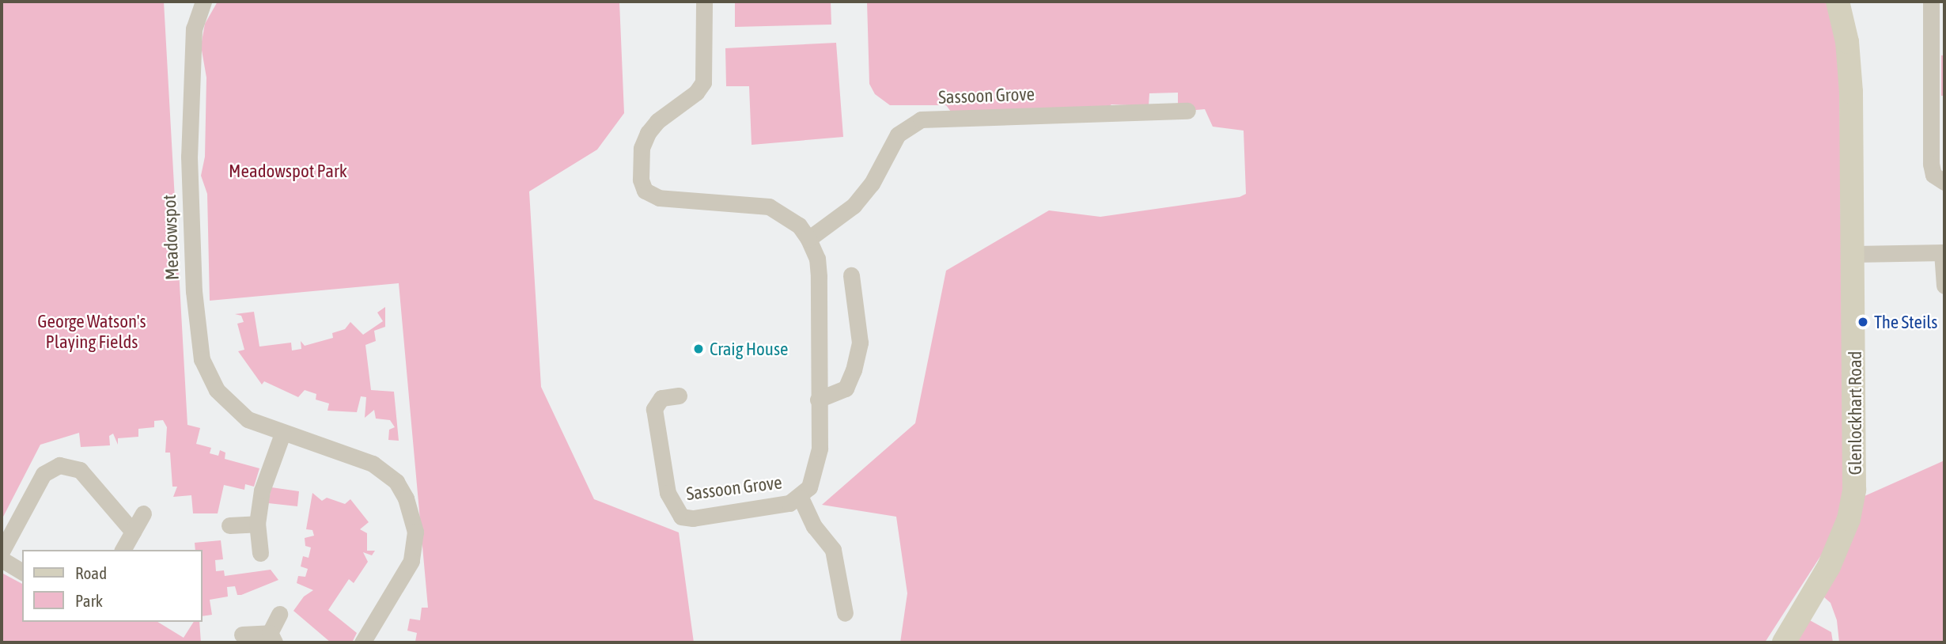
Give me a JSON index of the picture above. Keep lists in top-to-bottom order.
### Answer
{
  "streets": {
    "street": ["Sassoon Grove", "Meadowspot", "Glenlockhart Road"]
  },
  "parks": ["Meadowspot Park", "George Watson's Playing Fields"],
  "places": ["The Steils", "Craig House"],
  "legend": ["Road", "Park"]
}
